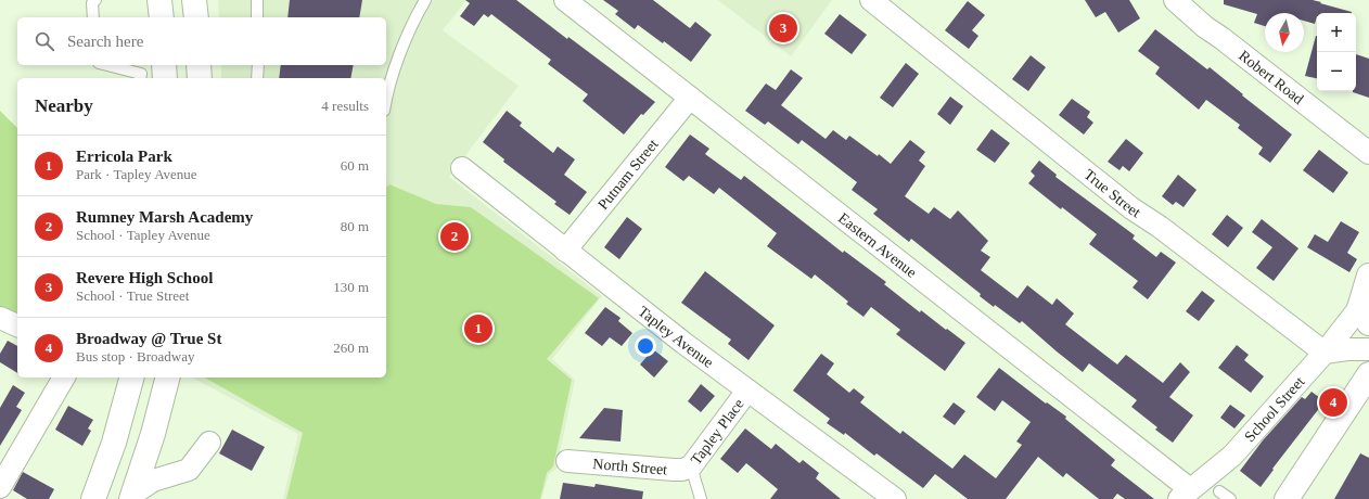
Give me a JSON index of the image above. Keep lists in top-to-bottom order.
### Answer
{
  "streets": {
    "main road": ["School Street"],
    "street": [
      "Robert Road",
      "Putnam Street",
      "True Street",
      "Eastern Avenue",
      "Tapley Avenue",
      "Tapley Place",
      "North Street"
    ]
  },
  "crossings": [
    ["Putnam Street", "Eastern Avenue"],
    ["Putnam Street", "Tapley Avenue"],
    ["True Street", "School Street"],
    ["Eastern Avenue", "School Street"],
    ["Tapley Avenue", "Tapley Place"],
    ["Tapley Place", "North Street"]
  ],
  "north": "bottom",
  "page": {
    "pins": [
      "3",
      "2",
      "1",
      "4"
    ],
    "map_buttons": ["+", "−"],
    "search": "Search here",
    "heading": ["Nearby", "4 results"],
    "list": [
      {
        "mark": "1",
        "name": "Erricola Park",
        "note": "Park · Tapley Avenue",
        "value": "60 m"
      },
      {
        "mark": "2",
        "name": "Rumney Marsh Academy",
        "note": "School · Tapley Avenue",
        "value": "80 m"
      },
      {
        "mark": "3",
        "name": "Revere High School",
        "note": "School · True Street",
        "value": "130 m"
      },
      {
        "mark": "4",
        "name": "Broadway @ True St",
        "note": "Bus stop · Broadway",
        "value": "260 m"
      }
    ]
  }
}
